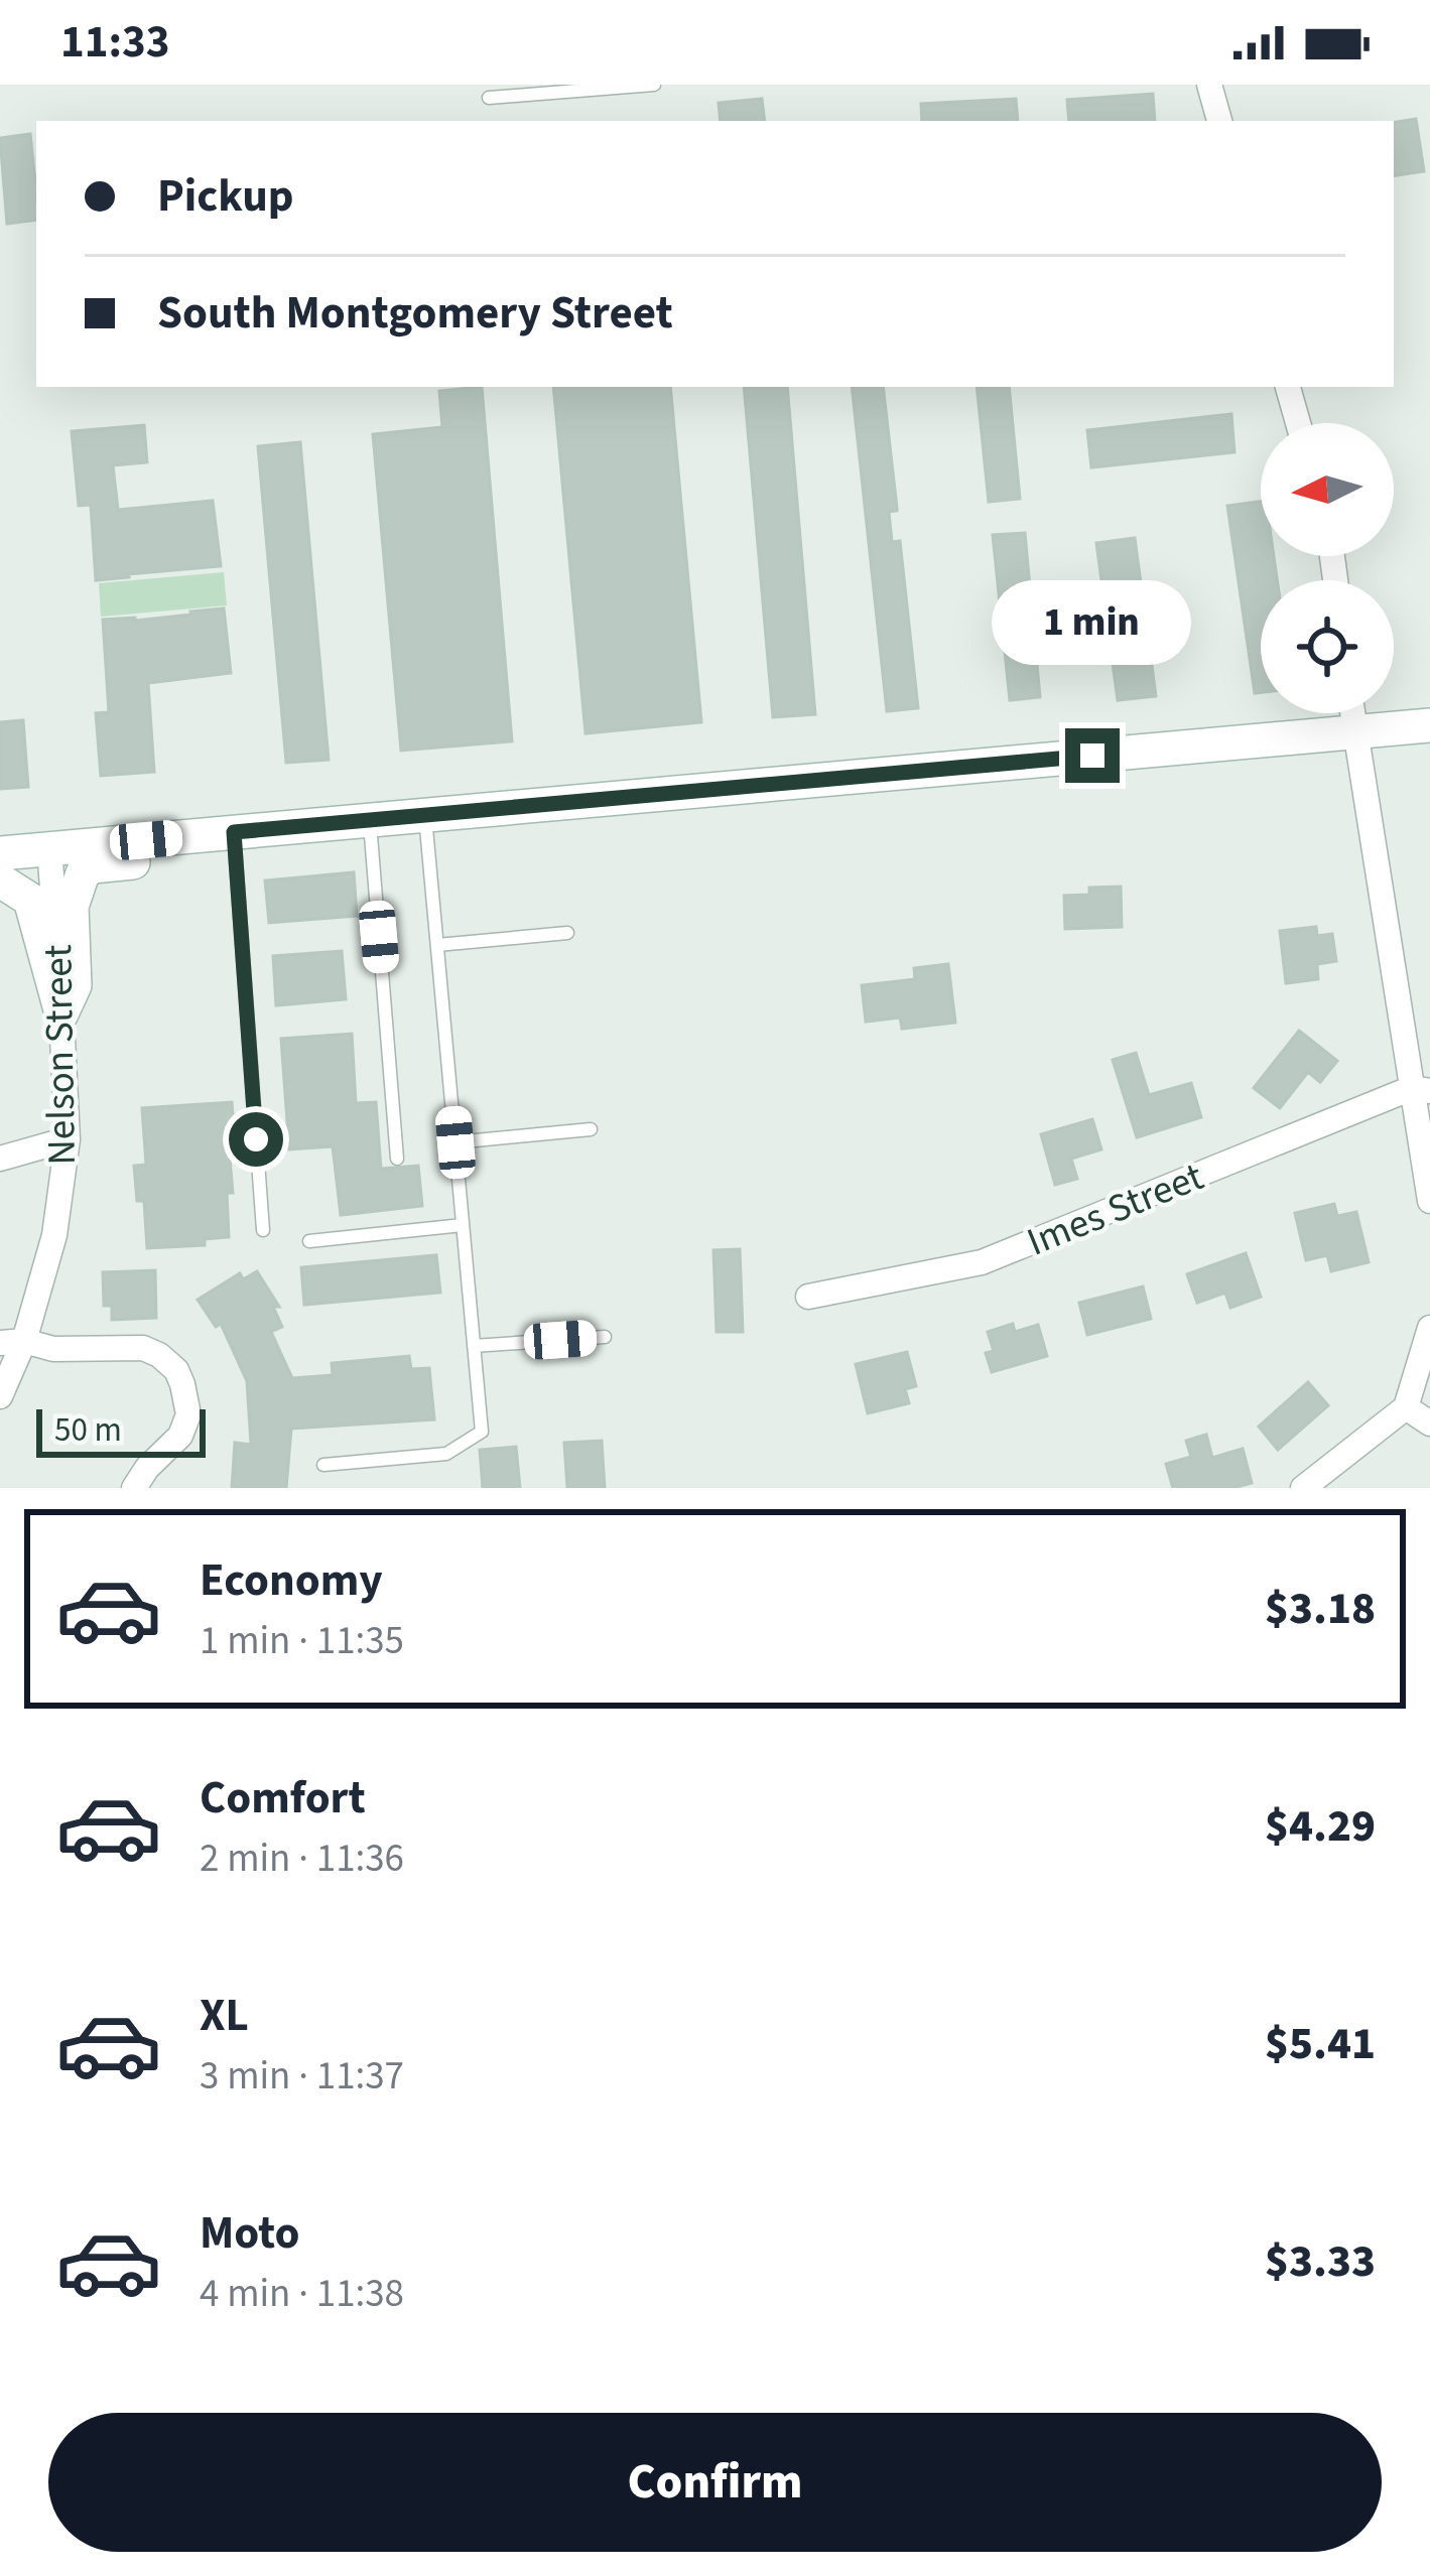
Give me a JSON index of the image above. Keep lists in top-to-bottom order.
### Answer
{
  "streets": {
    "street": ["Nelson Street", "Imes Street"]
  },
  "scale_bar": "50 m",
  "north": "left",
  "page": {
    "status": "11:33",
    "banner": ["Pickup", "South Montgomery Street"],
    "bubble": "1 min",
    "scale": "50 m",
    "list": [
      {
        "name": "Economy",
        "note": "1 min · 11:35",
        "value": "$3.18"
      },
      {
        "name": "Comfort",
        "note": "2 min · 11:36",
        "value": "$4.29"
      },
      {
        "name": "XL",
        "note": "3 min · 11:37",
        "value": "$5.41"
      },
      {
        "name": "Moto",
        "note": "4 min · 11:38",
        "value": "$3.33"
      }
    ],
    "buttons": "Confirm"
  }
}
